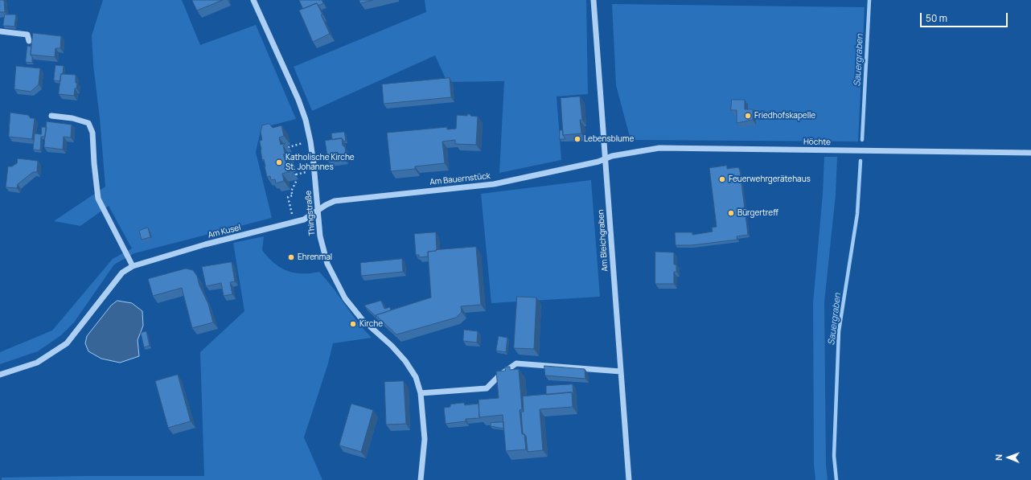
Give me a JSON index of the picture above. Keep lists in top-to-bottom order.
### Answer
{
  "streets": {
    "street": [
      "Höchte",
      "Am Bauernstück",
      "Thingstraße",
      "Am Kusel",
      "Am Bleichgraben"
    ]
  },
  "crossings": [
    ["Höchte", "Am Bauernstück"],
    ["Höchte", "Am Bleichgraben"],
    ["Am Bauernstück", "Thingstraße"],
    ["Am Bauernstück", "Am Kusel"],
    ["Am Bauernstück", "Am Bleichgraben"],
    ["Thingstraße", "Am Kusel"]
  ],
  "water": ["Sauergraben"],
  "places": [
    "Friedhofskapelle",
    "Lebensblume",
    "Katholische Kirche St. Johannes",
    "Feuerwehrgerätehaus",
    "Bürgertreff",
    "Ehrenmal",
    "Kirche"
  ],
  "scale_bar": "50 m",
  "north": "left"
}
